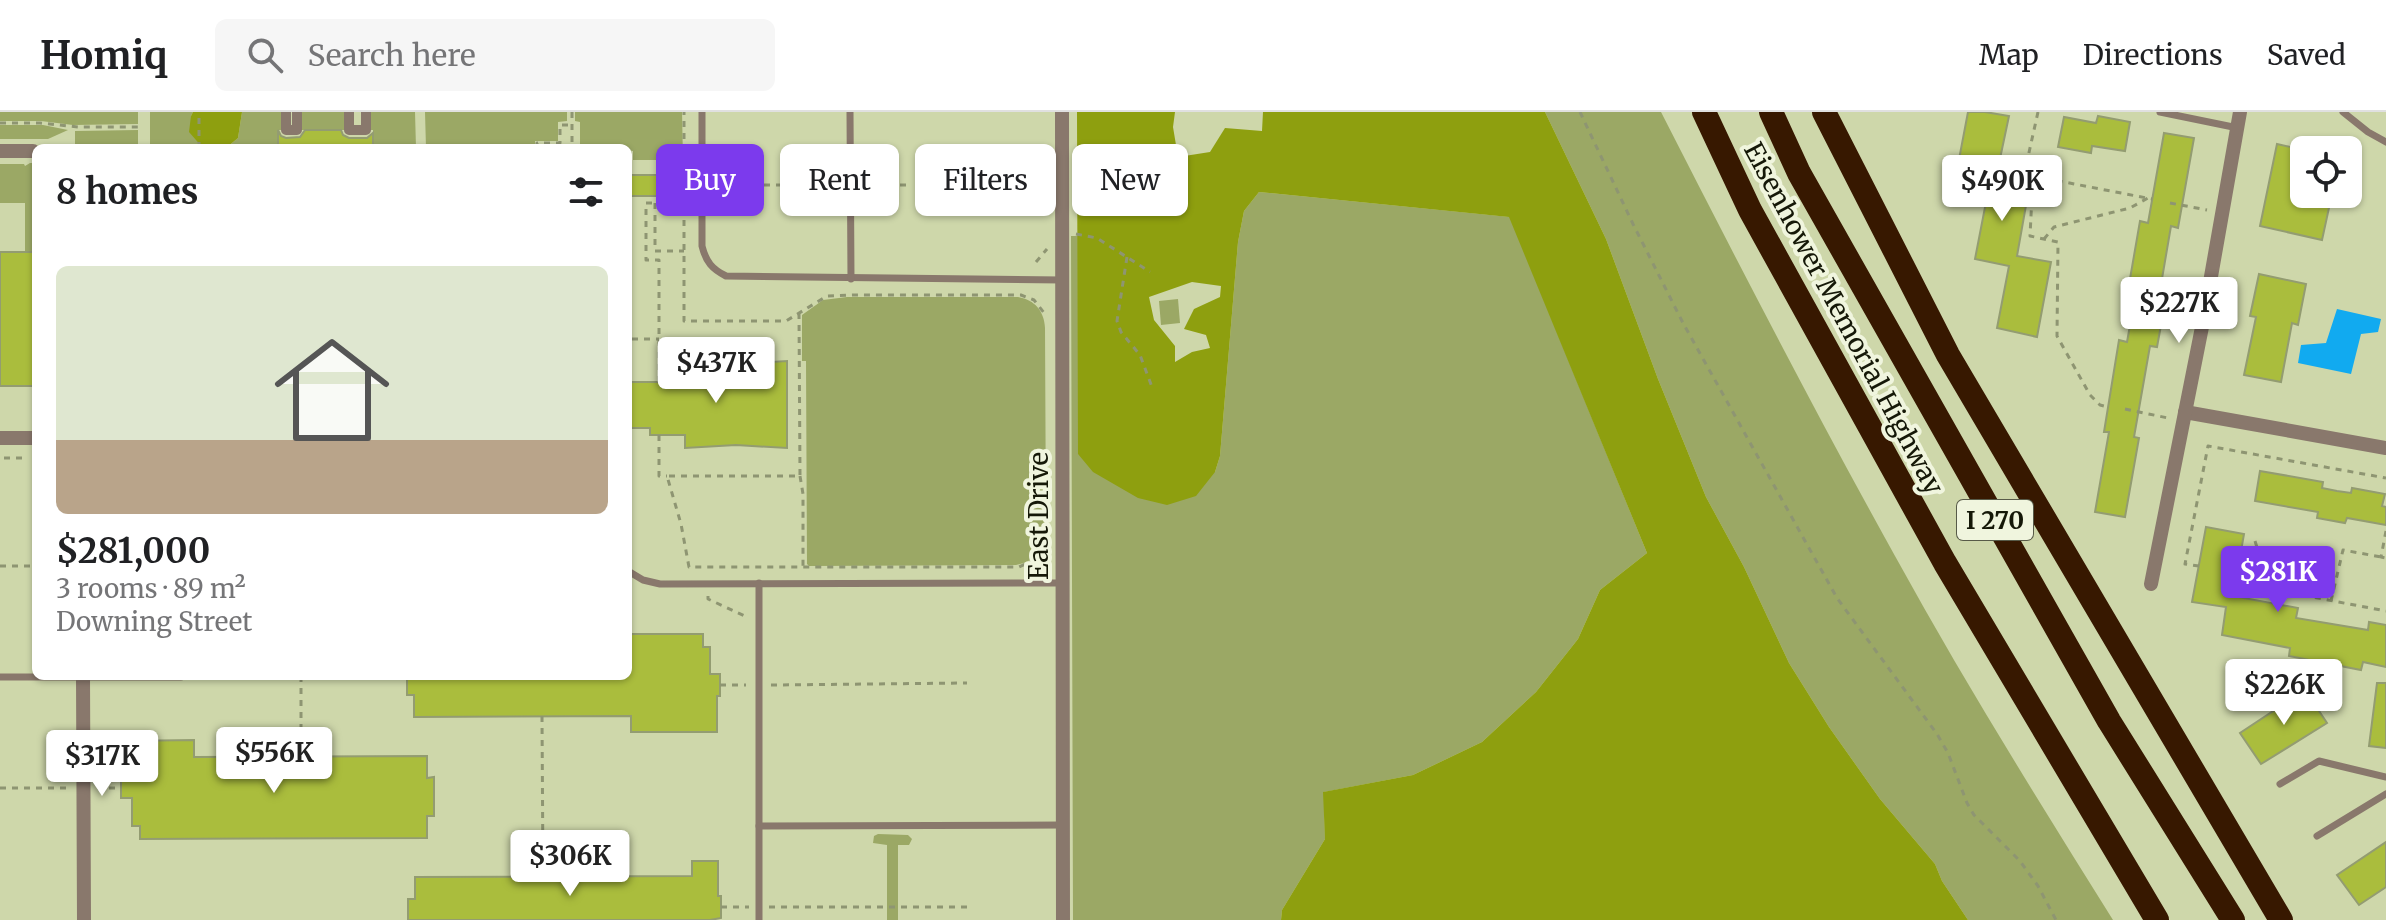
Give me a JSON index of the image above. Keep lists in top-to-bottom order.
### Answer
{
  "streets": {
    "highway": ["Eisenhower Memorial Highway", "I 270"],
    "street": ["East Drive"]
  },
  "page": {
    "header": "Homiq",
    "search": "Search here",
    "nav": ["Map", "Directions", "Saved"],
    "chip": [
      "Buy",
      "Rent",
      "Filters",
      "New"
    ],
    "heading": "8 homes",
    "price": [
      "$490K",
      "$227K",
      "$437K",
      "$281K",
      "$226K",
      "$556K",
      "$317K",
      "$306K"
    ],
    "list": [
      {
        "name": "$281,000",
        "note": "3 rooms · 89 m² · Downing Street"
      }
    ]
  }
}
